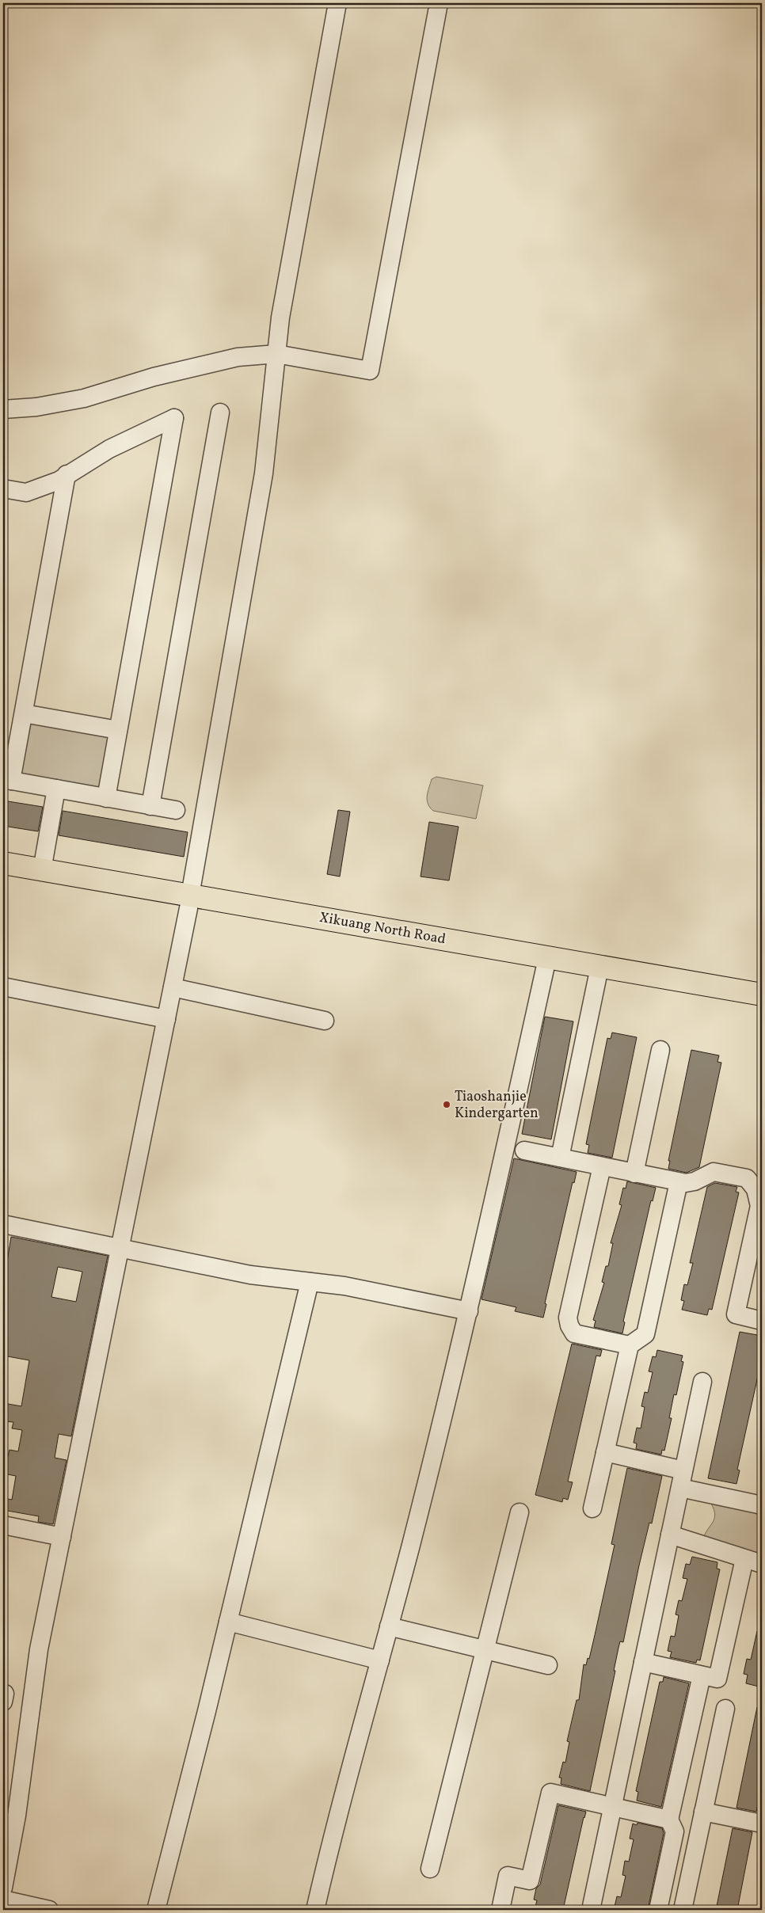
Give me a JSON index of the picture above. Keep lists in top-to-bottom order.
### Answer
{
  "streets": {
    "main road": ["Xikuang North Road"]
  },
  "places": ["Tiaoshanjie Kindergarten"]
}
